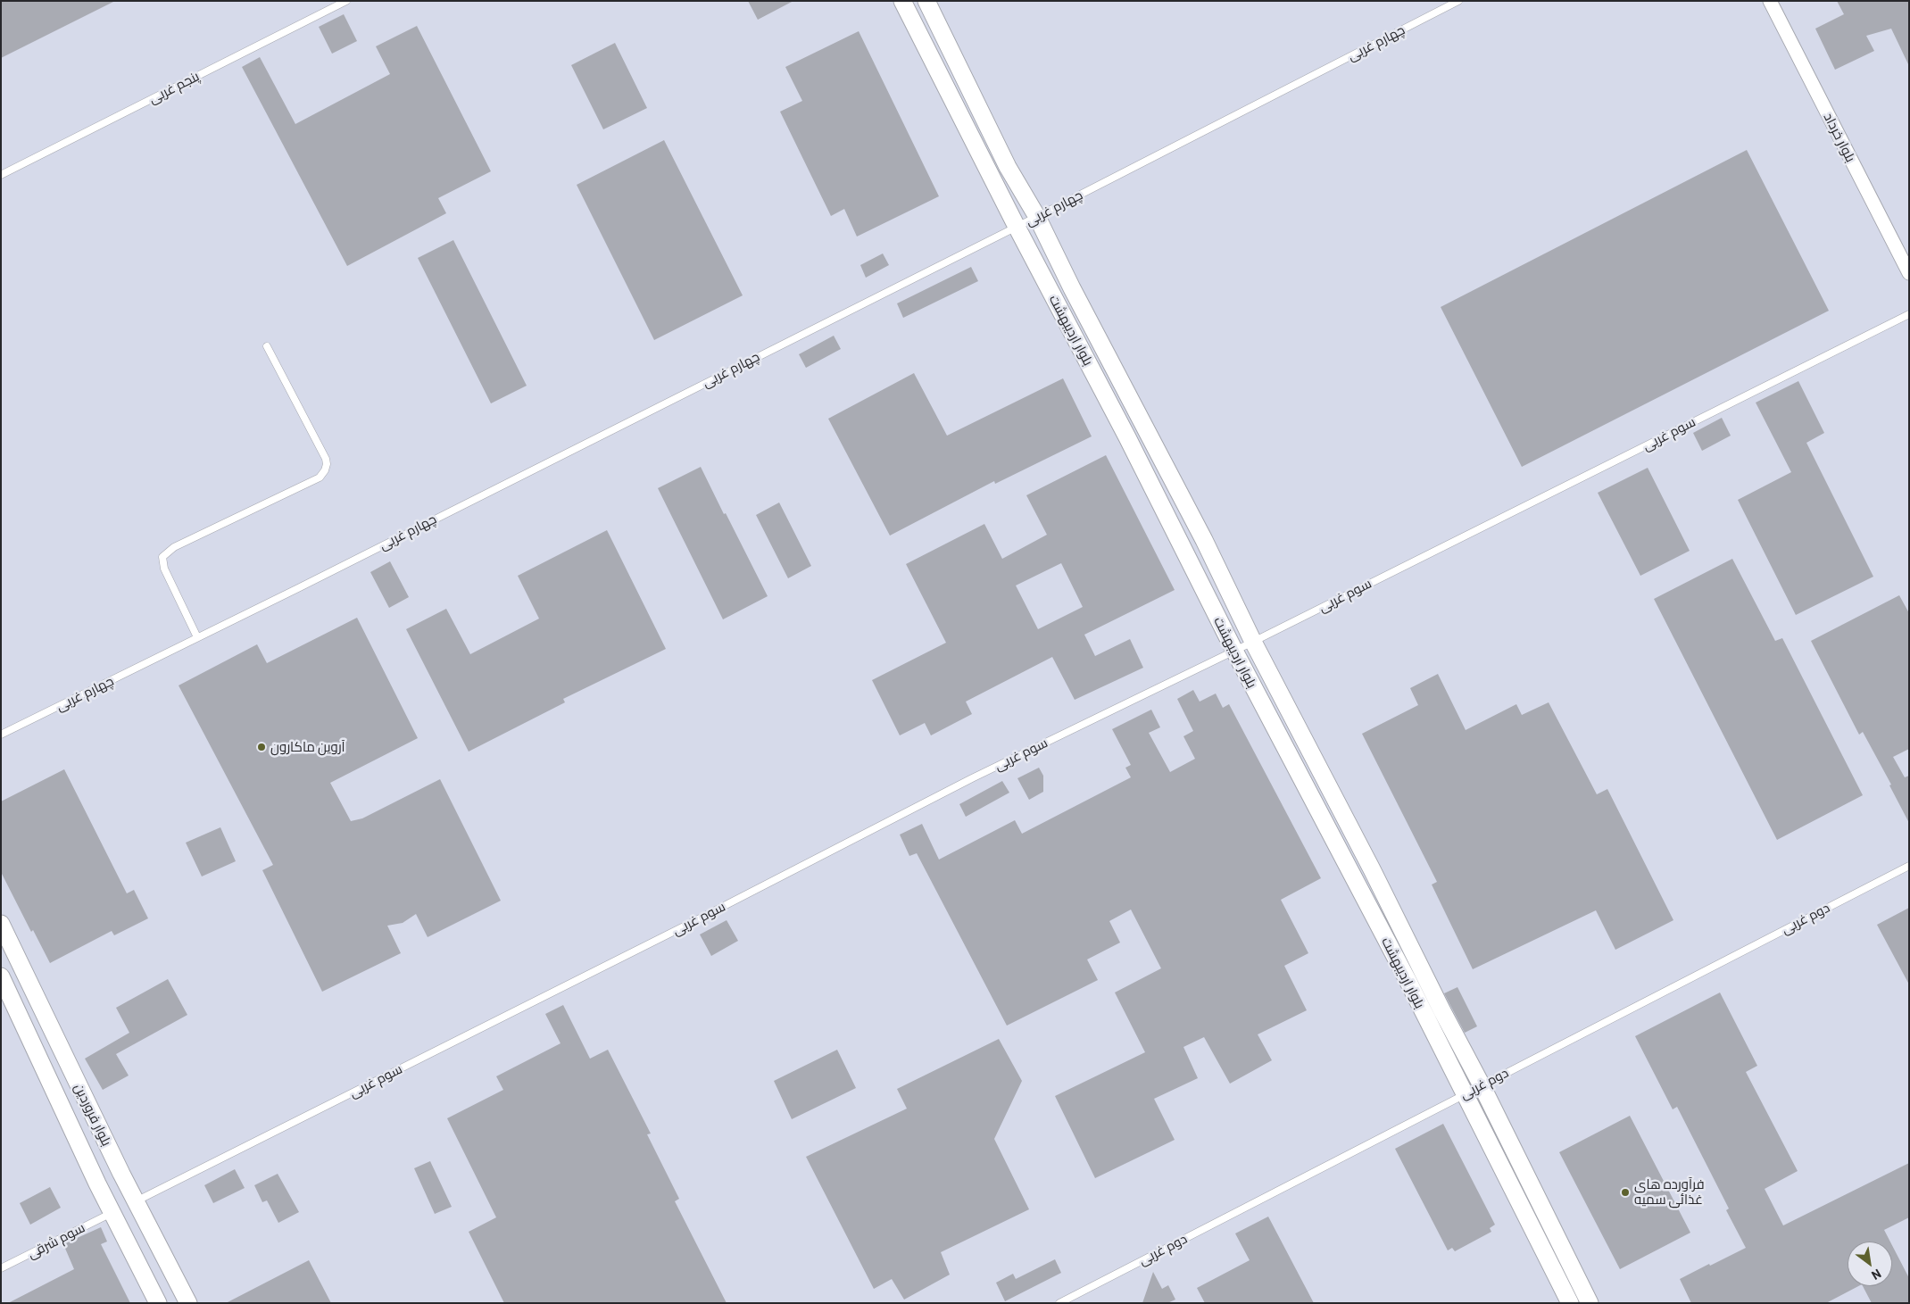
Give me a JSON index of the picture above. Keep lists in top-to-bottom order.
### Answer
{
  "streets": {
    "street": ["بلوار خرداد", "بلوار اردیبهشت", "بلوار فروردین"],
    "lane": [
      "چهارم غربی",
      "پنجم غربی",
      "سوم غربی",
      "دوم غربی",
      "سوم شرقی"
    ]
  },
  "crossings": [
    ["چهارم غربی", "بلوار اردیبهشت"],
    ["بلوار اردیبهشت", "سوم غربی"],
    ["بلوار اردیبهشت", "دوم غربی"],
    ["سوم غربی", "بلوار فروردین"],
    ["بلوار فروردین", "سوم شرقی"]
  ],
  "places": ["آروین ماکارون", "فرآورده های غذائی سمیه"],
  "north": "bottom right"
}
